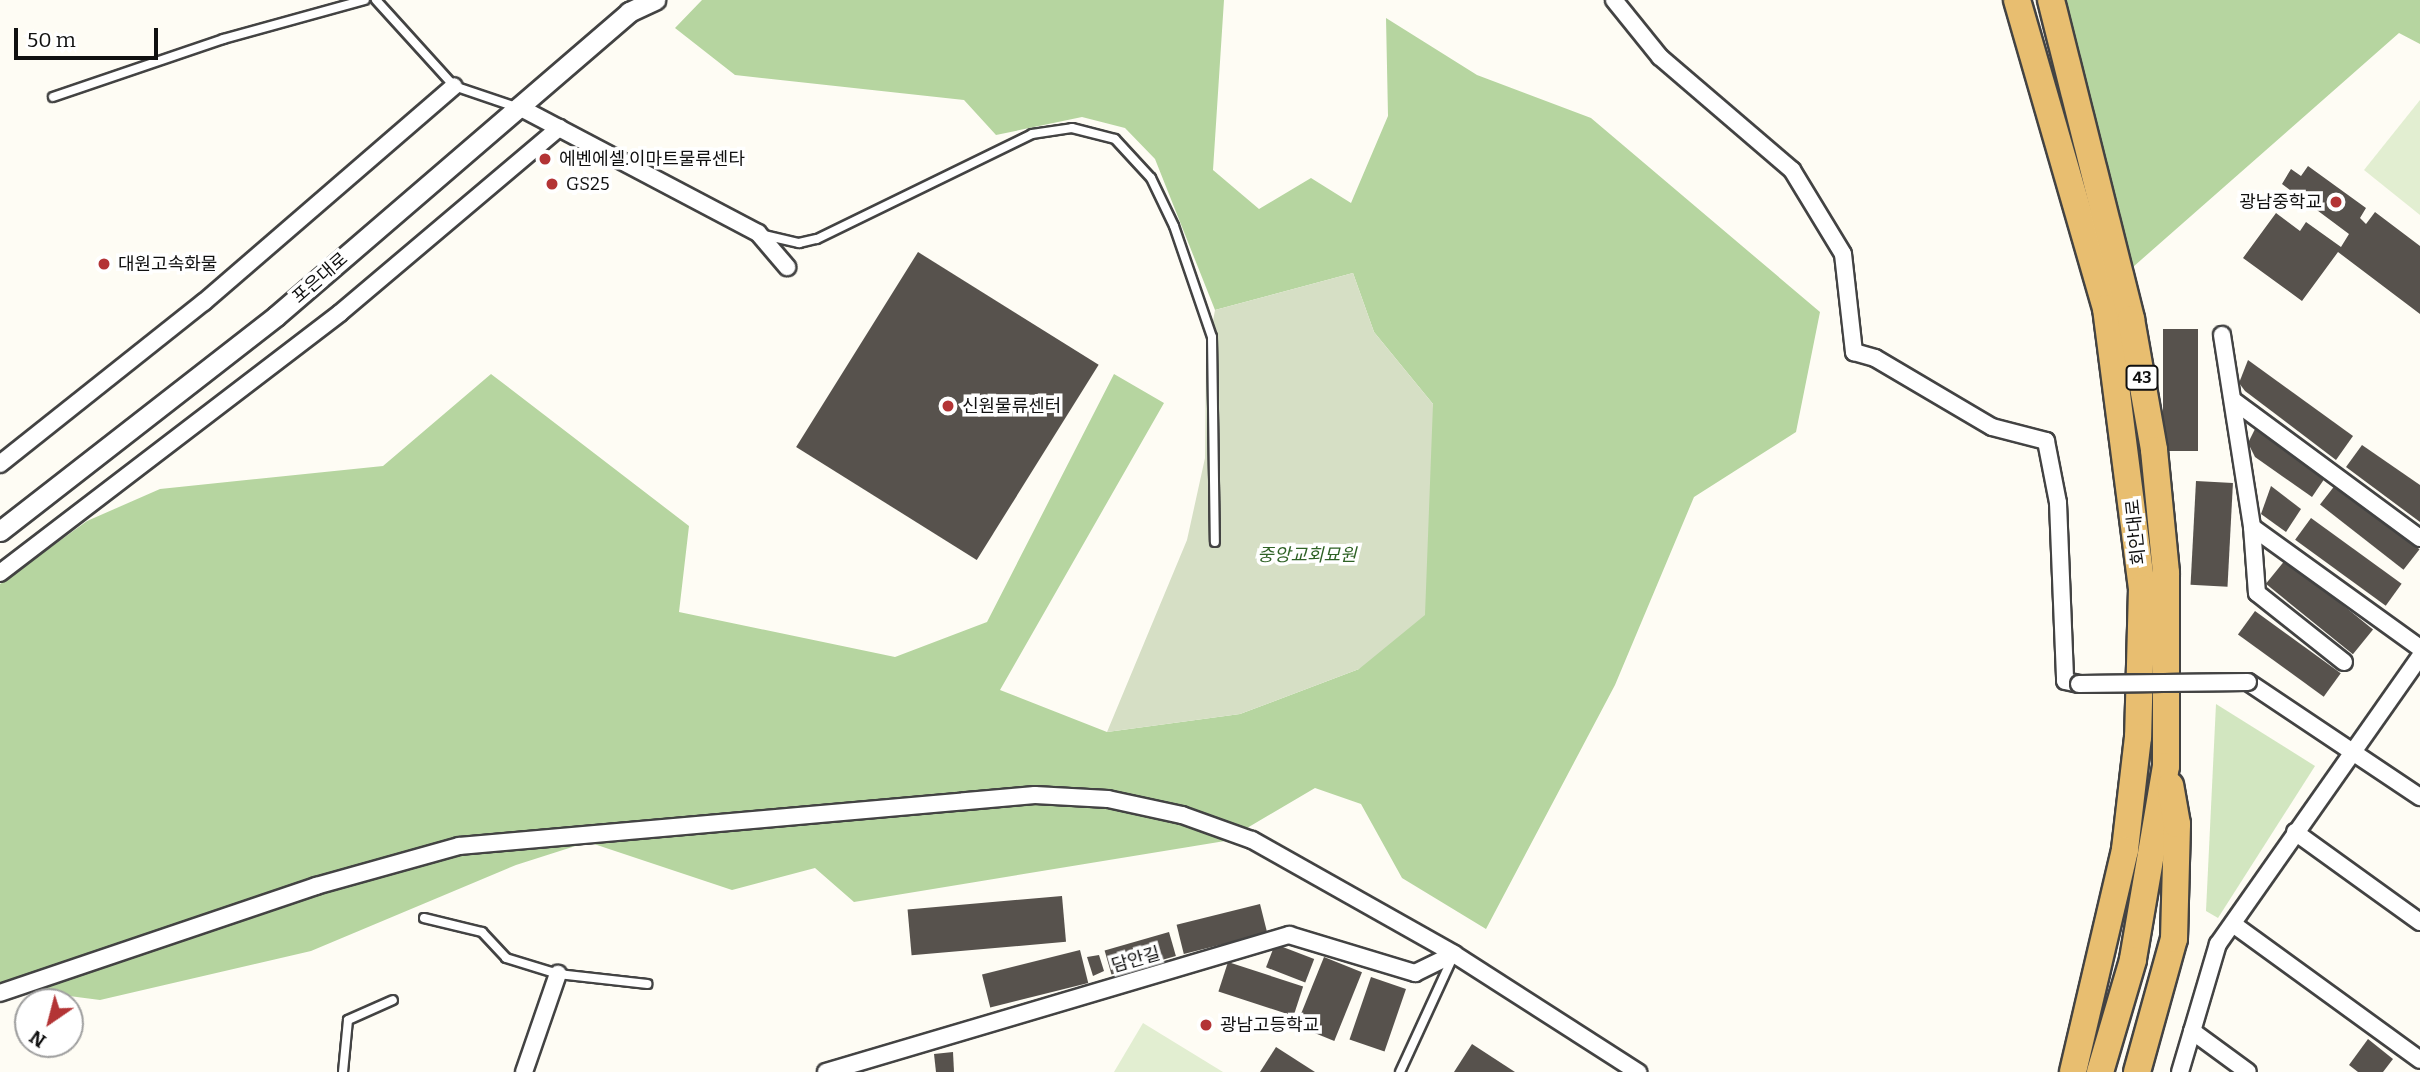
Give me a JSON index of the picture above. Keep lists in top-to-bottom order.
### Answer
{
  "streets": {
    "highway": ["43", "회안대로"],
    "street": ["포은대로", "담안길"]
  },
  "parks": ["중앙교회묘원"],
  "places": [
    "에벤에셀.이마트물류센타",
    "GS25",
    "광남중학교",
    "대원고속화물",
    "신원물류센터",
    "광남고등학교"
  ],
  "scale_bar": "50 m",
  "north": "bottom left"
}
